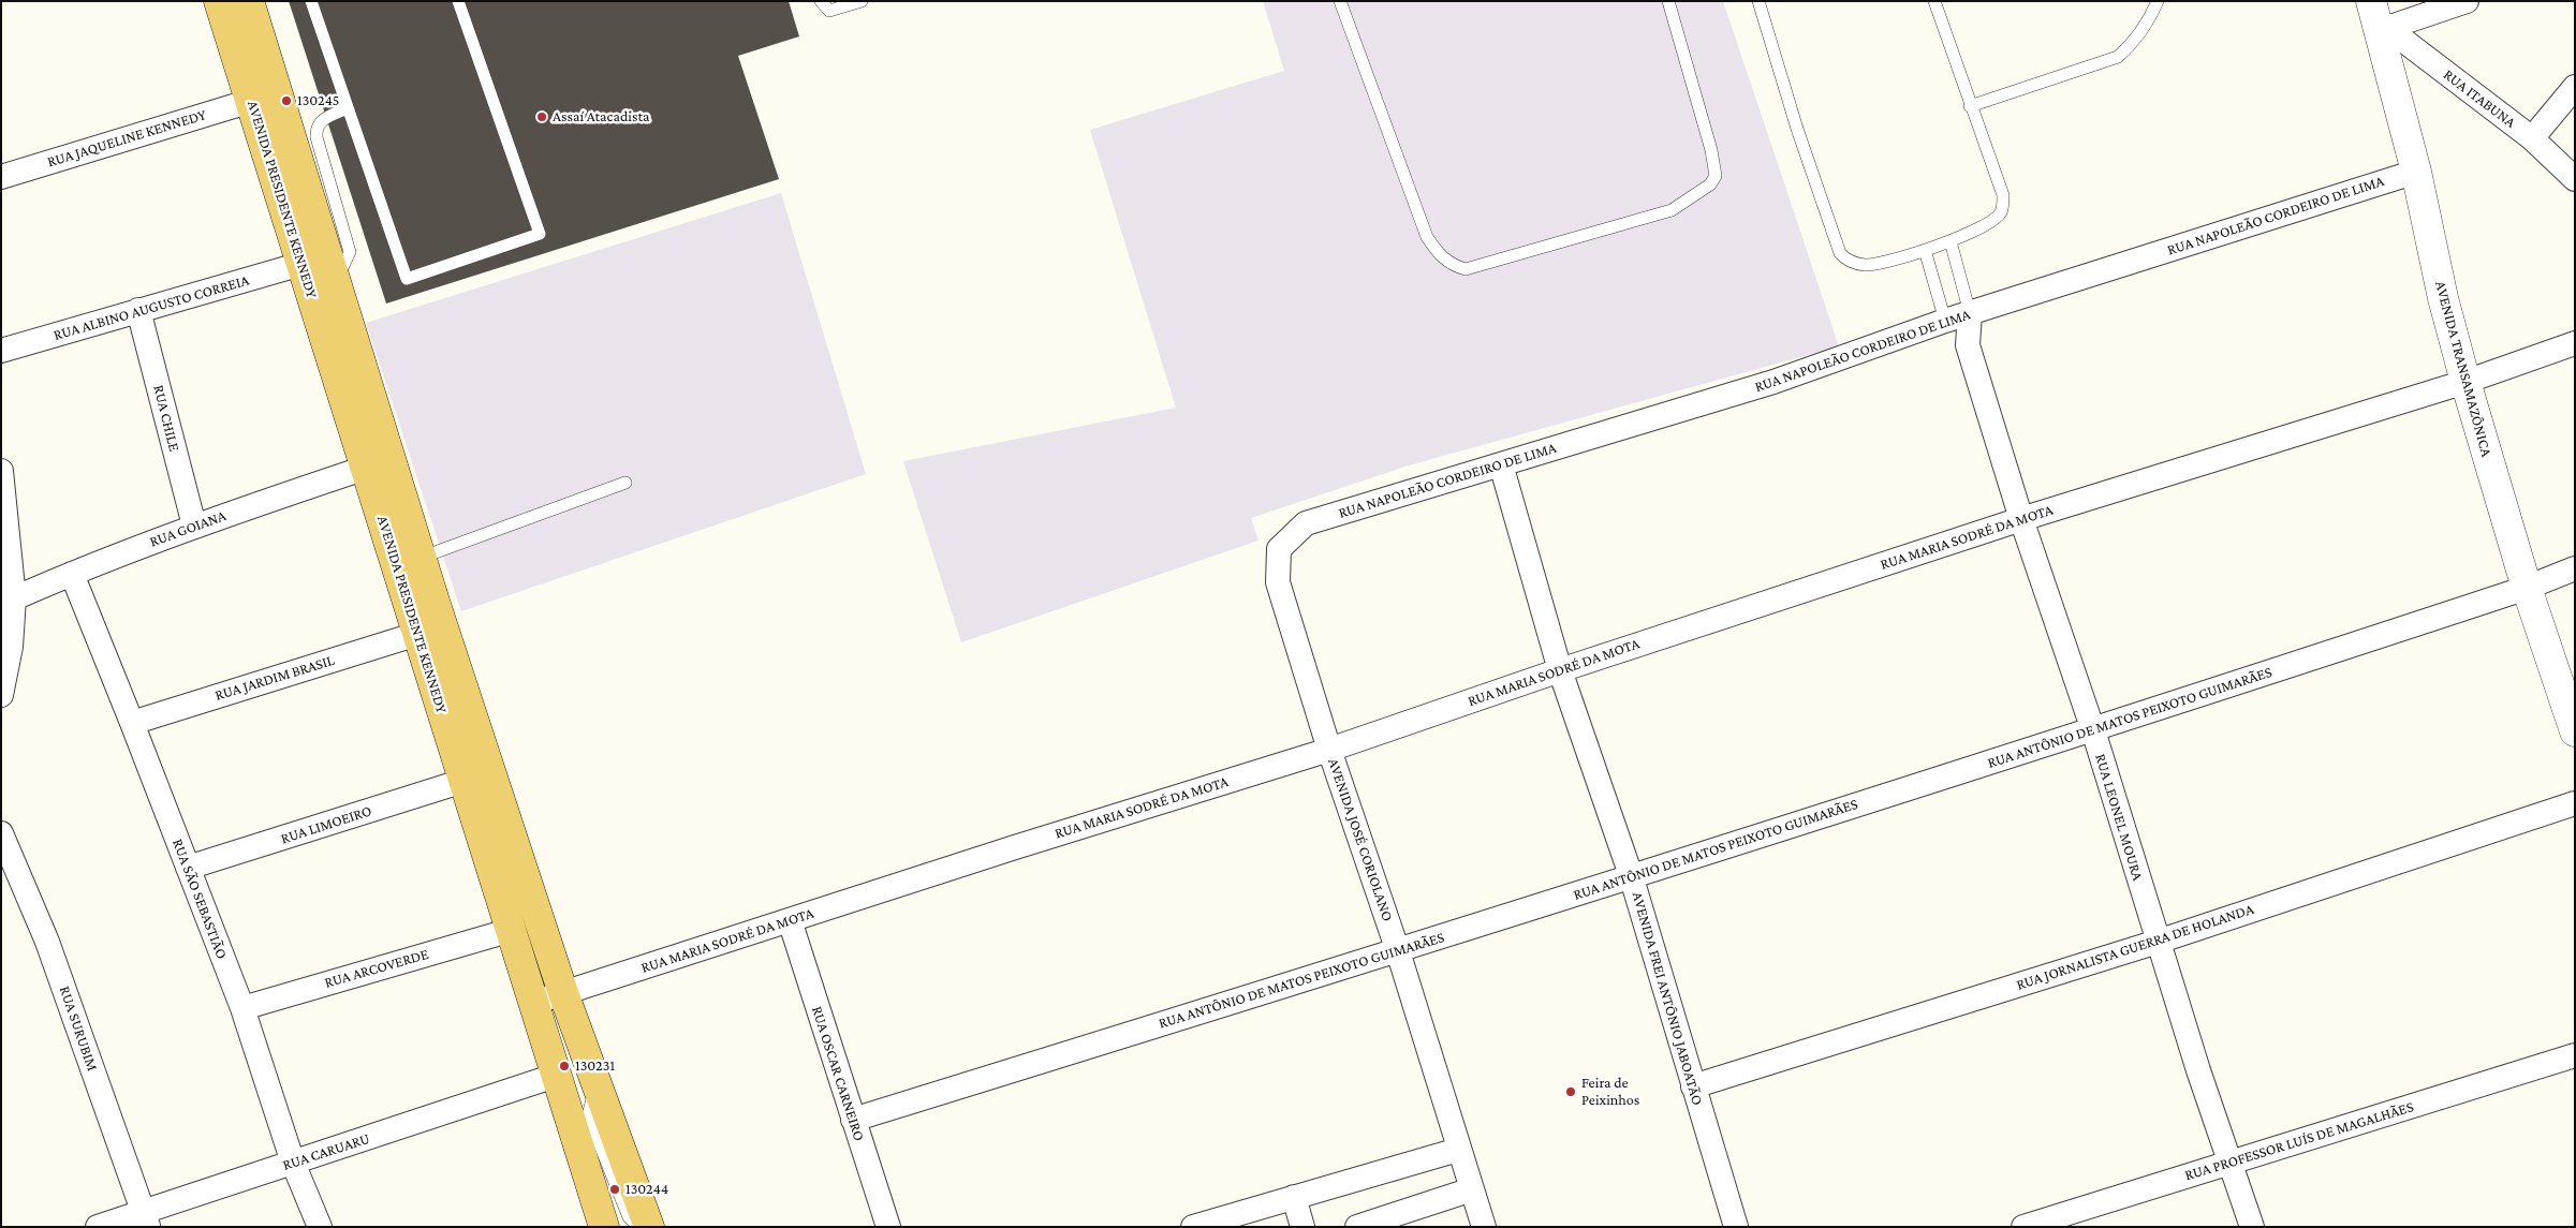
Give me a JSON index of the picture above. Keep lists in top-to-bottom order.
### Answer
{
  "streets": {
    "main road": ["AVENIDA PRESIDENTE KENNEDY"],
    "street": [
      "RUA ITABUNA",
      "RUA JAQUELINE KENNEDY",
      "RUA NAPOLEÃO CORDEIRO DE LIMA",
      "RUA ALBINO AUGUSTO CORREIA",
      "AVENIDA TRANSAMAZÔNICA",
      "RUA CHILE",
      "RUA GOIANA",
      "RUA MARIA SODRÉ DA MOTA",
      "RUA JARDIM BRASIL",
      "RUA ANTÔNIO DE MATOS PEIXOTO GUIMARÃES",
      "RUA LEONEL MOURA",
      "RUA LIMOEIRO",
      "AVENIDA JOSÉ CORIOLANO",
      "RUA SÃO SEBASTIÃO",
      "RUA JORNALISTA GUERRA DE HOLANDA",
      "RUA ARCOVERDE",
      "AVENIDA FREI ANTÔNIO JABOATÃO",
      "RUA SURUBIM",
      "RUA OSCAR CARNEIRO",
      "RUA PROFESSOR LUÍS DE MAGALHÃES",
      "RUA CARUARU"
    ]
  },
  "crossings": [
    ["RUA ITABUNA", "AVENIDA TRANSAMAZÔNICA"],
    ["RUA JAQUELINE KENNEDY", "AVENIDA PRESIDENTE KENNEDY"],
    ["AVENIDA PRESIDENTE KENNEDY", "RUA ALBINO AUGUSTO CORREIA"],
    ["AVENIDA PRESIDENTE KENNEDY", "RUA GOIANA"],
    ["AVENIDA PRESIDENTE KENNEDY", "RUA MARIA SODRÉ DA MOTA"],
    ["AVENIDA PRESIDENTE KENNEDY", "RUA JARDIM BRASIL"],
    ["AVENIDA PRESIDENTE KENNEDY", "RUA LIMOEIRO"],
    ["AVENIDA PRESIDENTE KENNEDY", "RUA ARCOVERDE"],
    ["AVENIDA PRESIDENTE KENNEDY", "RUA CARUARU"],
    ["RUA NAPOLEÃO CORDEIRO DE LIMA", "AVENIDA TRANSAMAZÔNICA"],
    ["RUA NAPOLEÃO CORDEIRO DE LIMA", "RUA LEONEL MOURA"],
    ["RUA NAPOLEÃO CORDEIRO DE LIMA", "AVENIDA JOSÉ CORIOLANO"],
    ["RUA NAPOLEÃO CORDEIRO DE LIMA", "AVENIDA FREI ANTÔNIO JABOATÃO"],
    ["RUA ALBINO AUGUSTO CORREIA", "RUA CHILE"],
    ["AVENIDA TRANSAMAZÔNICA", "RUA MARIA SODRÉ DA MOTA"],
    ["AVENIDA TRANSAMAZÔNICA", "RUA ANTÔNIO DE MATOS PEIXOTO GUIMARÃES"],
    ["RUA CHILE", "RUA GOIANA"],
    ["RUA GOIANA", "RUA SÃO SEBASTIÃO"],
    ["RUA MARIA SODRÉ DA MOTA", "RUA LEONEL MOURA"],
    ["RUA MARIA SODRÉ DA MOTA", "AVENIDA JOSÉ CORIOLANO"],
    ["RUA MARIA SODRÉ DA MOTA", "AVENIDA FREI ANTÔNIO JABOATÃO"],
    ["RUA MARIA SODRÉ DA MOTA", "RUA OSCAR CARNEIRO"],
    ["RUA JARDIM BRASIL", "RUA SÃO SEBASTIÃO"],
    ["RUA ANTÔNIO DE MATOS PEIXOTO GUIMARÃES", "RUA LEONEL MOURA"],
    ["RUA ANTÔNIO DE MATOS PEIXOTO GUIMARÃES", "AVENIDA JOSÉ CORIOLANO"],
    ["RUA ANTÔNIO DE MATOS PEIXOTO GUIMARÃES", "AVENIDA FREI ANTÔNIO JABOATÃO"],
    ["RUA ANTÔNIO DE MATOS PEIXOTO GUIMARÃES", "RUA OSCAR CARNEIRO"],
    ["RUA LEONEL MOURA", "RUA JORNALISTA GUERRA DE HOLANDA"],
    ["RUA LEONEL MOURA", "RUA PROFESSOR LUÍS DE MAGALHÃES"],
    ["RUA LIMOEIRO", "RUA SÃO SEBASTIÃO"],
    ["RUA SÃO SEBASTIÃO", "RUA ARCOVERDE"],
    ["RUA SÃO SEBASTIÃO", "RUA CARUARU"],
    ["RUA JORNALISTA GUERRA DE HOLANDA", "AVENIDA FREI ANTÔNIO JABOATÃO"],
    ["RUA SURUBIM", "RUA CARUARU"]
  ],
  "places": [
    "130245",
    "Assaí Atacadista",
    "130231",
    "Feira de Peixinhos",
    "130244"
  ]
}
